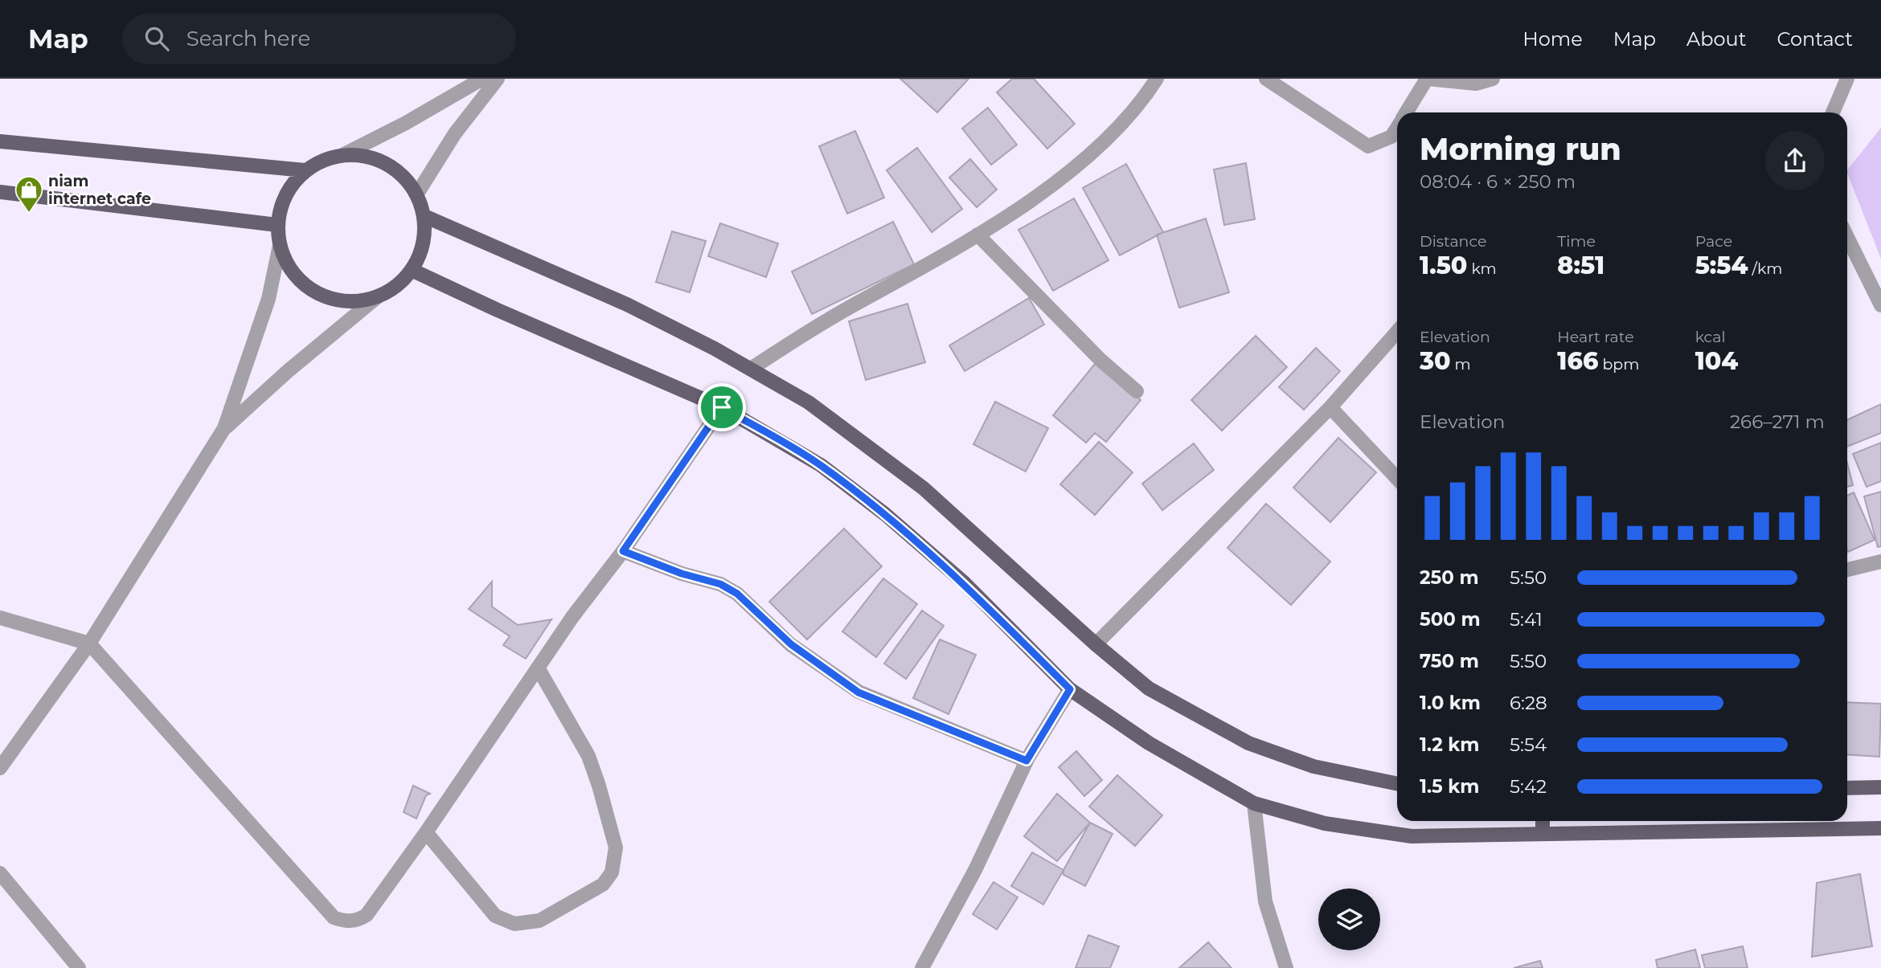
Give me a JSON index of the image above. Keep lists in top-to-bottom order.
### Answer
{
  "places": {
    "shop": ["niam internet cafe"]
  },
  "page": {
    "header": "Map",
    "search": "Search here",
    "nav": [
      "Home",
      "Map",
      "About",
      "Contact"
    ],
    "heading": ["Morning run", "08:04 · 6 × 250 m"],
    "stats": [
      ["Distance", "1.50 km"],
      ["Time", "8:51"],
      ["Pace", "5:54 /km"],
      ["Elevation", "30 m"],
      ["Heart rate", "166 bpm"],
      ["kcal", "104"]
    ],
    "chart": ["Elevation", "266–271 m"],
    "list": [
      {
        "name": "250 m",
        "note": "5:50"
      },
      {
        "name": "500 m",
        "note": "5:41"
      },
      {
        "name": "750 m",
        "note": "5:50"
      },
      {
        "name": "1.0 km",
        "note": "6:28"
      },
      {
        "name": "1.2 km",
        "note": "5:54"
      },
      {
        "name": "1.5 km",
        "note": "5:42"
      }
    ]
  }
}
